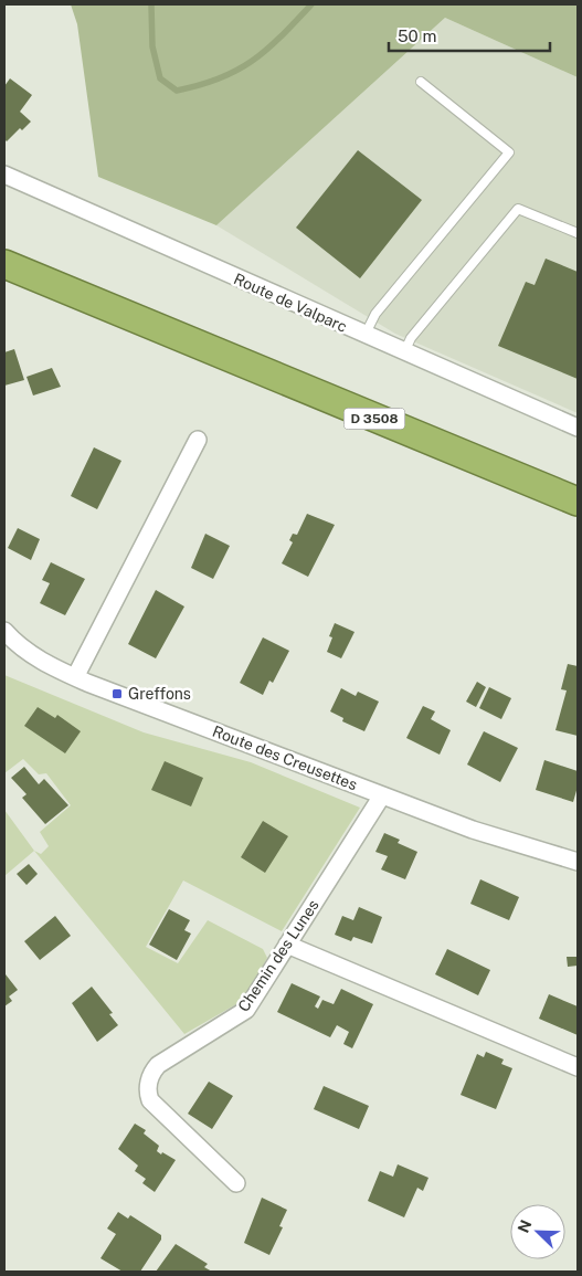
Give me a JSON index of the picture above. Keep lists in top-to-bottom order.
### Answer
{
  "streets": {
    "highway": ["D 3508"],
    "street": ["Route de Valparc", "Route des Creusettes", "Chemin des Lunes"]
  },
  "crossings": [
    ["Route des Creusettes", "Chemin des Lunes"]
  ],
  "places": {
    "transit": ["Greffons"]
  },
  "scale_bar": "50 m",
  "north": "top left"
}
